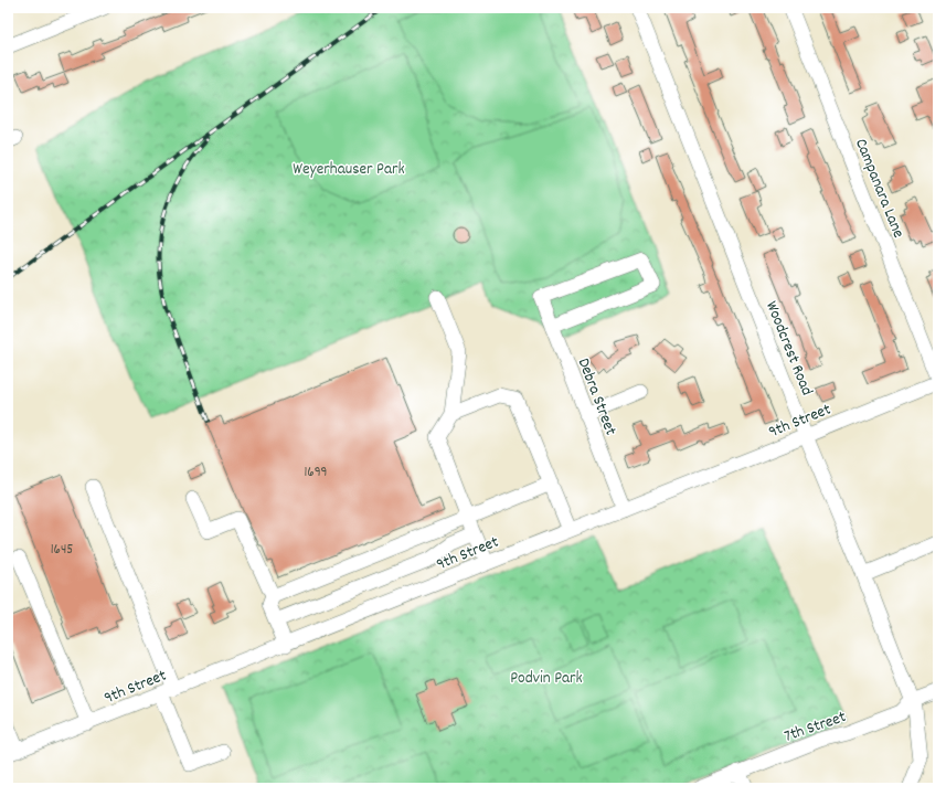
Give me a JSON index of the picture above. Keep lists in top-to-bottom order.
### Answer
{
  "streets": {
    "street": [
      "Campanara Lane",
      "Woodcrest Road",
      "Debra Street",
      "9th Street",
      "7th Street"
    ]
  },
  "crossings": [
    ["Campanara Lane", "9th Street"],
    ["Woodcrest Road", "9th Street"],
    ["Woodcrest Road", "7th Street"],
    ["Debra Street", "9th Street"]
  ],
  "parks": ["Weyerhauser Park", "Podvin Park"],
  "house_numbers": ["1699", "1645"]
}
